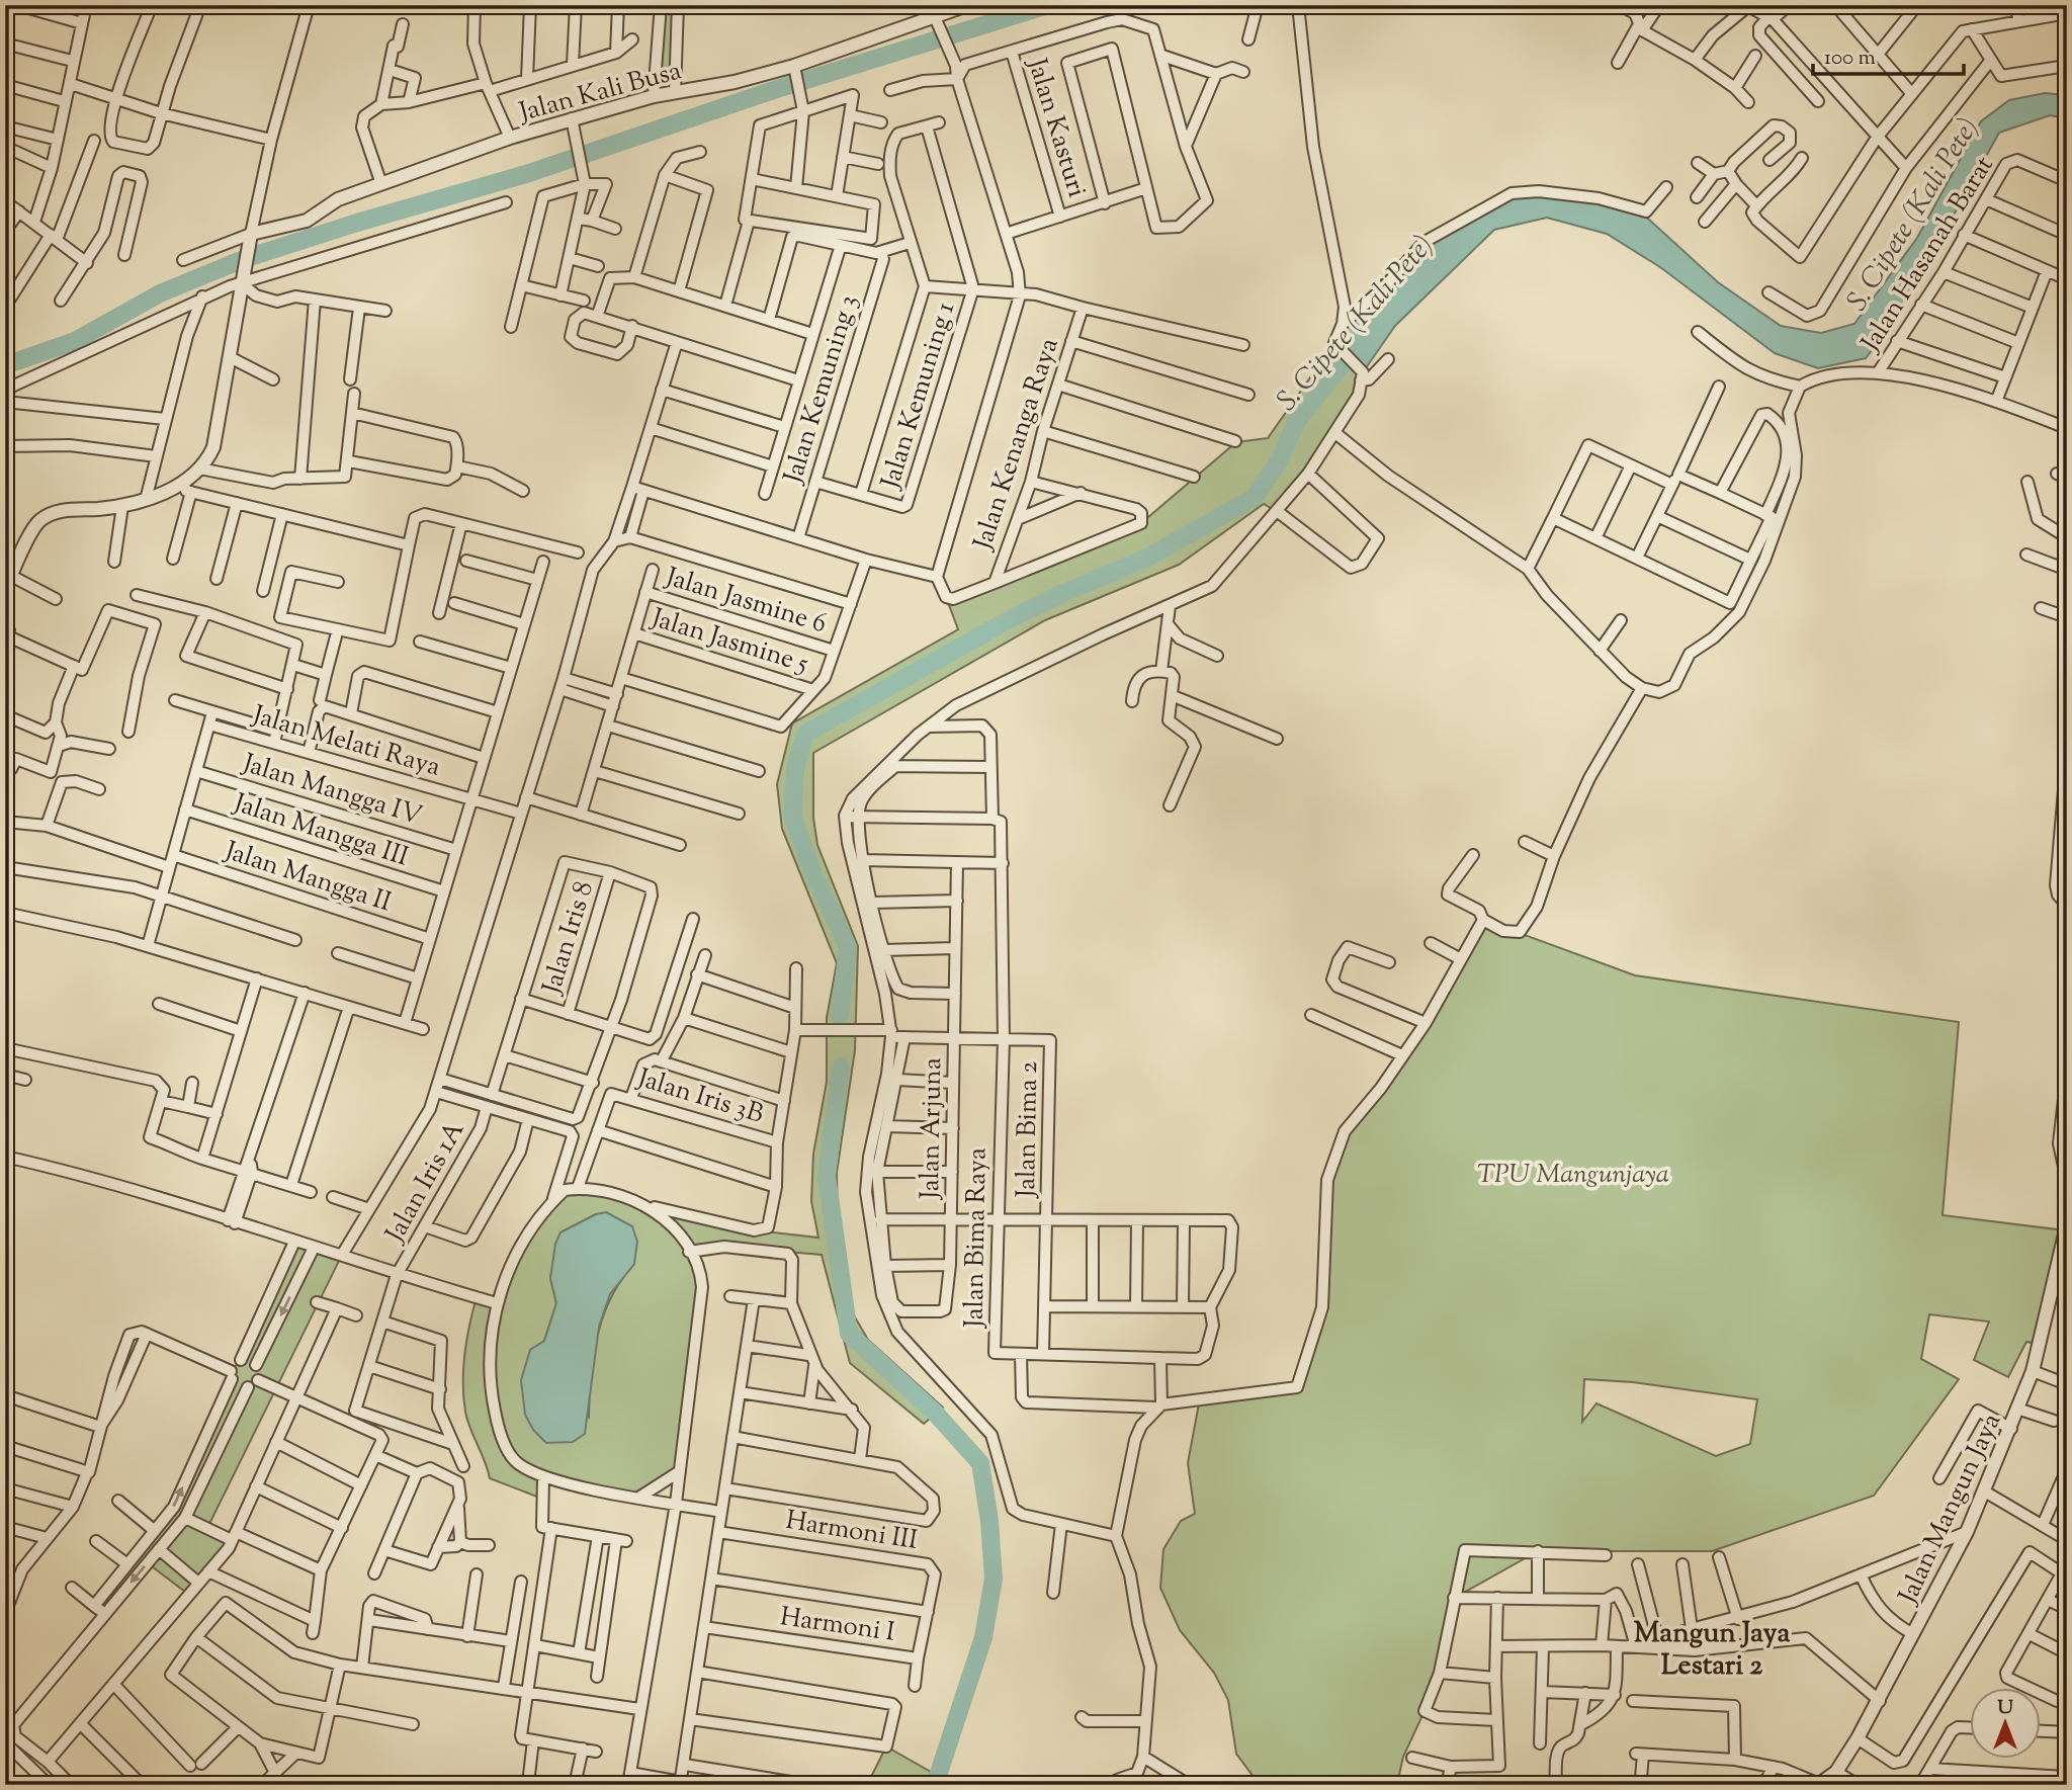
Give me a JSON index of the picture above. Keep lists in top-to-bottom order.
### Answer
{
  "streets": {
    "street": [
      "Jalan Kali Busa",
      "Jalan Kasturi",
      "Jalan Hasanah Barat",
      "Jalan Kemuning 3",
      "Jalan Kemuning 1",
      "Jalan Kenanga Raya",
      "Jalan Jasmine 6",
      "Jalan Jasmine 5",
      "Jalan Melati Raya",
      "Jalan Mangga IV",
      "Jalan Mangga III",
      "Jalan Mangga II",
      "Jalan Iris 8",
      "Jalan Iris 3B",
      "Jalan Arjuna",
      "Jalan Bima 2",
      "Jalan Iris 1A",
      "Jalan Bima Raya",
      "Jalan Mangun Jaya",
      "Harmoni III",
      "Harmoni I"
    ]
  },
  "crossings": [
    ["Jalan Kemuning 3", "Jalan Kemuning 1"],
    ["Jalan Kemuning 1", "Jalan Kenanga Raya"],
    ["Jalan Bima 2", "Jalan Bima Raya"],
    ["Harmoni III", "Harmoni I"]
  ],
  "districts": ["Mangun Jaya Lestari 2"],
  "water": ["S. Cipete (Kali Pete)"],
  "parks": ["TPU Mangunjaya"],
  "scale_bar": "100 m",
  "north": "top"
}
